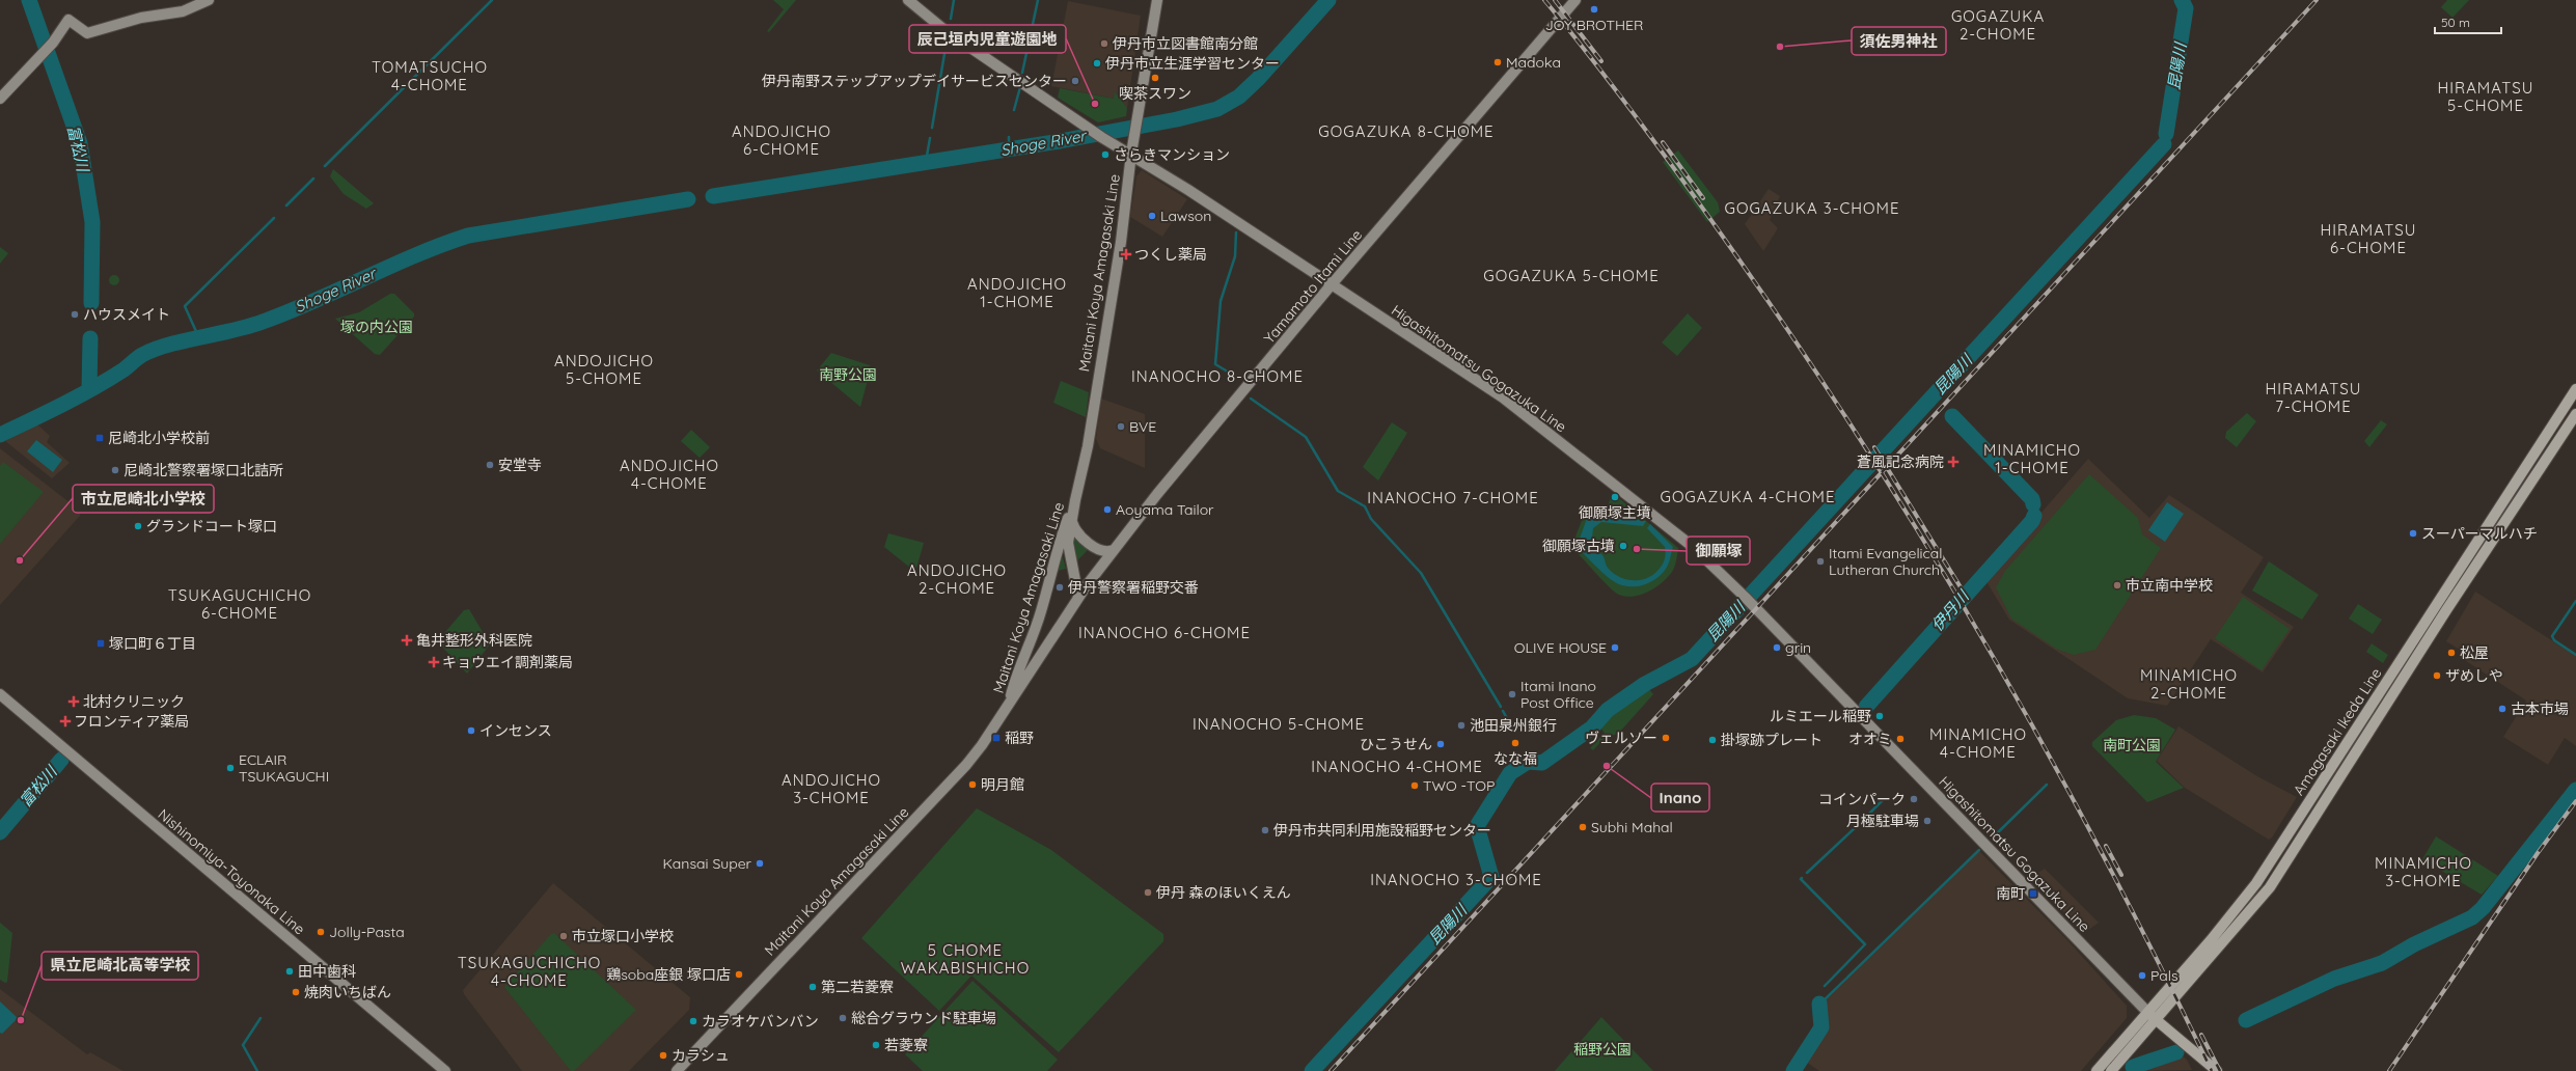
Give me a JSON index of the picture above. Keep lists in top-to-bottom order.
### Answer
{
  "streets": {
    "main road": [
      "Maitani Koya Amagasaki Line",
      "Yamamoto Itami Line",
      "Higashitomatsu Gogazuka Line",
      "Amagasaki Ikeda Line",
      "Nishinomiya-Toyonaka Line"
    ]
  },
  "crossings": [
    ["Maitani Koya Amagasaki Line", "Yamamoto Itami Line"],
    ["Maitani Koya Amagasaki Line", "Higashitomatsu Gogazuka Line"],
    ["Yamamoto Itami Line", "Higashitomatsu Gogazuka Line"],
    ["Higashitomatsu Gogazuka Line", "Amagasaki Ikeda Line"]
  ],
  "districts": [
    "GOGAZUKA 2-CHOME",
    "TOMATSUCHO 4-CHOME",
    "HIRAMATSU 5-CHOME",
    "ANDOJICHO 6-CHOME",
    "GOGAZUKA 8-CHOME",
    "GOGAZUKA 3-CHOME",
    "HIRAMATSU 6-CHOME",
    "GOGAZUKA 5-CHOME",
    "ANDOJICHO 1-CHOME",
    "ANDOJICHO 5-CHOME",
    "INANOCHO 8-CHOME",
    "HIRAMATSU 7-CHOME",
    "MINAMICHO 1-CHOME",
    "ANDOJICHO 4-CHOME",
    "GOGAZUKA 4-CHOME",
    "INANOCHO 7-CHOME",
    "ANDOJICHO 2-CHOME",
    "TSUKAGUCHICHO 6-CHOME",
    "INANOCHO 6-CHOME",
    "MINAMICHO 2-CHOME",
    "INANOCHO 5-CHOME",
    "MINAMICHO 4-CHOME",
    "INANOCHO 4-CHOME",
    "ANDOJICHO 3-CHOME",
    "MINAMICHO 3-CHOME",
    "INANOCHO 3-CHOME",
    "5 CHOME WAKABISHICHO",
    "TSUKAGUCHICHO 4-CHOME"
  ],
  "water": [
    "昆陽川",
    "Shoge River",
    "富松川",
    "伊丹川"
  ],
  "parks": [
    "塚の内公園",
    "南野公園",
    "南町公園",
    "稲野公園"
  ],
  "places": {
    "other": [
      "JOY BROTHER",
      "伊丹市立図書館南分館",
      "須佐男神社",
      "Madoka",
      "伊丹市立生涯学習センター",
      "喫茶スワン",
      "伊丹南野ステップアップデイサービスセンター",
      "辰己垣内児童遊園地",
      "さらきマンション",
      "Lawson",
      "ハウスメイト",
      "BVE",
      "安堂寺",
      "尼崎北警察署塚口北詰所",
      "御願塚主墳",
      "Aoyama Tailor",
      "グランドコート塚口",
      "スーパーマルハチ",
      "御願塚古墳",
      "御願塚",
      "市立尼崎北小学校",
      "Itami Evangelical Lutheran Church",
      "市立南中学校",
      "伊丹警察署稲野交番",
      "OLIVE HOUSE",
      "grin",
      "松屋",
      "ザめしや",
      "Itami Inano Post Office",
      "古本市場",
      "ルミエール稲野",
      "池田泉州銀行",
      "インセンス",
      "ヴェルソー",
      "オオミ",
      "掛塚跡プレート",
      "なな福",
      "ひこうせん",
      "Inano",
      "ECLAIR TSUKAGUCHI",
      "明月館",
      "TWO -TOP",
      "コインパーク",
      "月極駐車場",
      "Subhi Mahal",
      "伊丹市共同利用施設稲野センター",
      "Kansai Super",
      "伊丹 森のほいくえん",
      "Jolly-Pasta",
      "市立塚口小学校",
      "田中歯科",
      "鶏soba座銀 塚口店",
      "Pals",
      "第二若菱寮",
      "焼肉いちばん",
      "総合グラウンド駐車場",
      "県立尼崎北高等学校",
      "カラオケバンバン",
      "若菱寮",
      "カラシュ"
    ],
    "health": [
      "つくし薬局",
      "蒼風記念病院",
      "亀井整形外科医院",
      "キョウエイ調剤薬局",
      "北村クリニック",
      "フロンティア薬局"
    ],
    "transit": [
      "尼崎北小学校前",
      "塚口町６丁目",
      "稲野",
      "南町"
    ]
  },
  "scale_bar": "50 m"
}
